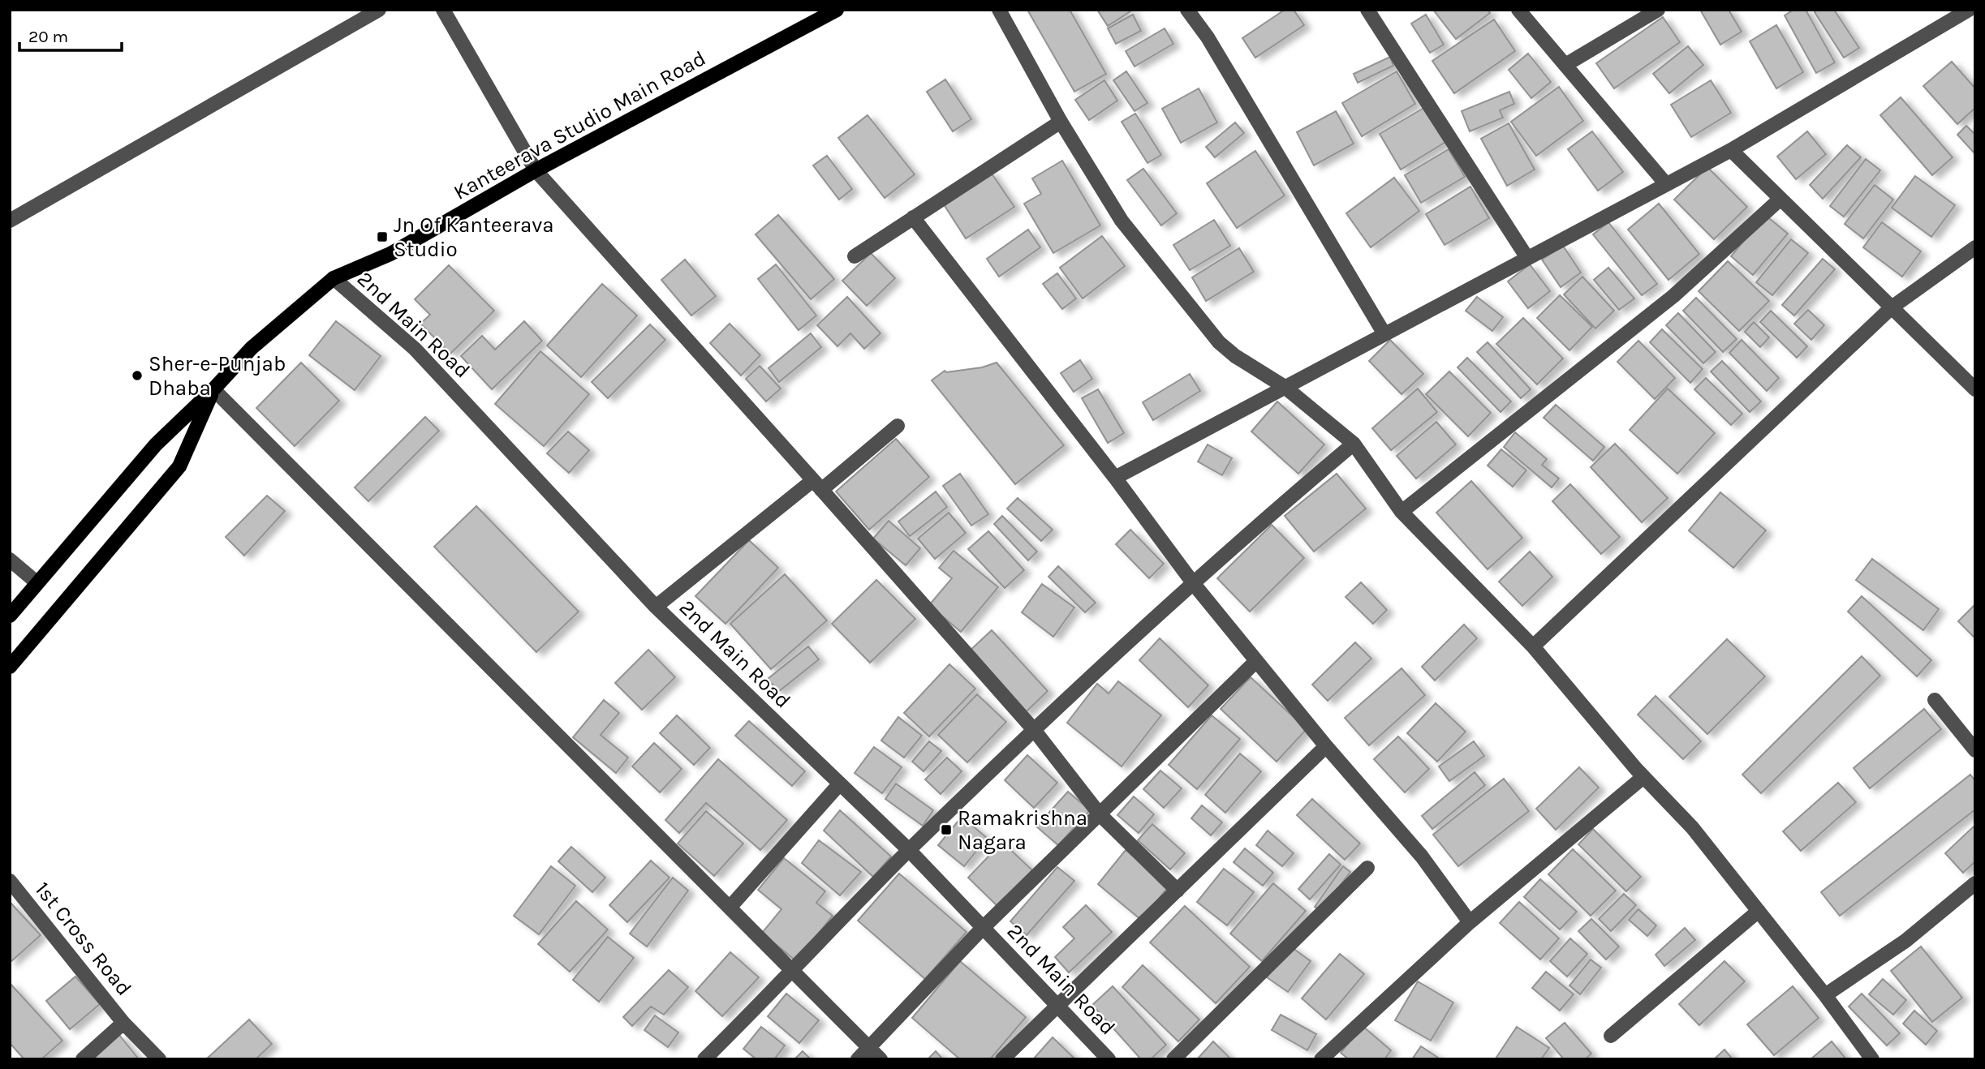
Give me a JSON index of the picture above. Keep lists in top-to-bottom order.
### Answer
{
  "streets": {
    "main road": ["Kanteerava Studio Main Road"],
    "street": ["2nd Main Road", "1st Cross Road"]
  },
  "crossings": [
    ["Kanteerava Studio Main Road", "2nd Main Road"]
  ],
  "places": {
    "transit": ["Jn Of Kanteerava Studio", "Ramakrishna Nagara"],
    "other": ["Sher-e-Punjab Dhaba"]
  },
  "scale_bar": "20 m"
}
